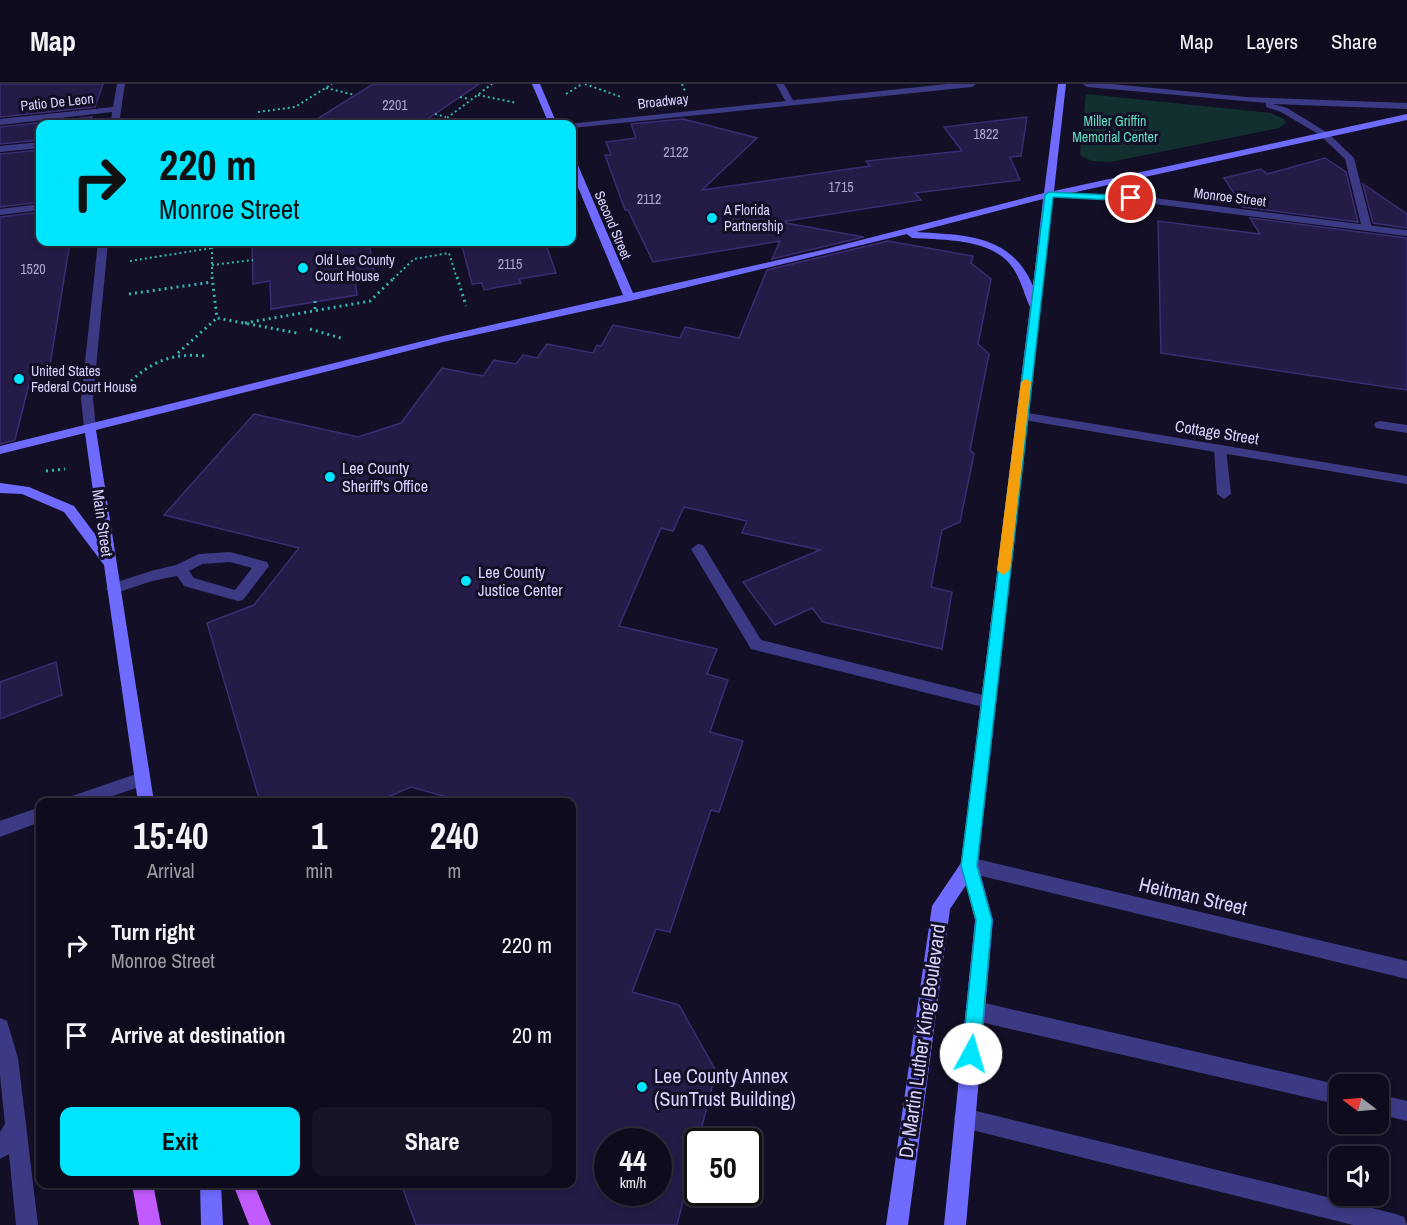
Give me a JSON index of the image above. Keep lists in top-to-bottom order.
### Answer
{
  "streets": {
    "main road": ["Second Street", "Main Street", "Dr Martin Luther King Boulevard"],
    "street": [
      "Broadway",
      "Patio De Leon",
      "Monroe Street",
      "Cottage Street",
      "Heitman Street"
    ]
  },
  "crossings": [
    ["Monroe Street", "Dr Martin Luther King Boulevard"],
    ["Cottage Street", "Dr Martin Luther King Boulevard"],
    ["Heitman Street", "Dr Martin Luther King Boulevard"]
  ],
  "parks": ["Miller Griffin Memorial Center"],
  "places": [
    "A Florida Partnership",
    "Old Lee County Court House",
    "United States Federal Court House",
    "Lee County Sheriff's Office",
    "Lee County Justice Center",
    "Lee County Annex (SunTrust Building)"
  ],
  "house_numbers": [
    "2201",
    "1822",
    "2122",
    "1715",
    "2112",
    "2115",
    "1520"
  ],
  "north": "left",
  "page": {
    "header": "Map",
    "nav": ["Map", "Layers", "Share"],
    "turn": ["220 m", "Monroe Street"],
    "eta": [
      "15:40",
      "Arrival",
      "1",
      "min",
      "240",
      "m"
    ],
    "list": [
      {
        "name": "Turn right",
        "note": "Monroe Street",
        "value": "220 m"
      },
      {
        "name": "Arrive at destination",
        "value": "20 m"
      }
    ],
    "buttons": ["Exit", "Share"],
    "speed": "44 km/h",
    "limit": "50"
  }
}
